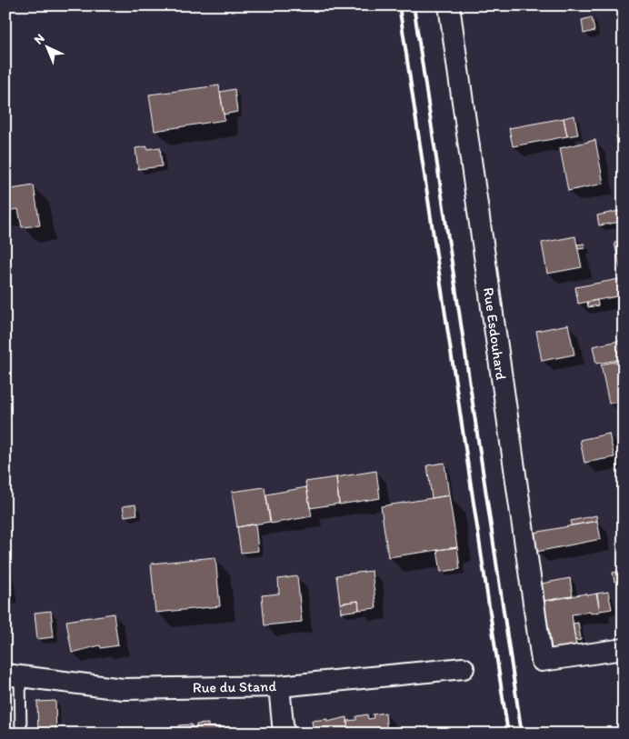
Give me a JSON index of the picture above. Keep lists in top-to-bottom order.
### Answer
{
  "streets": {
    "street": ["Rue Esdouhard", "Rue du Stand"]
  },
  "north": "top left"
}
